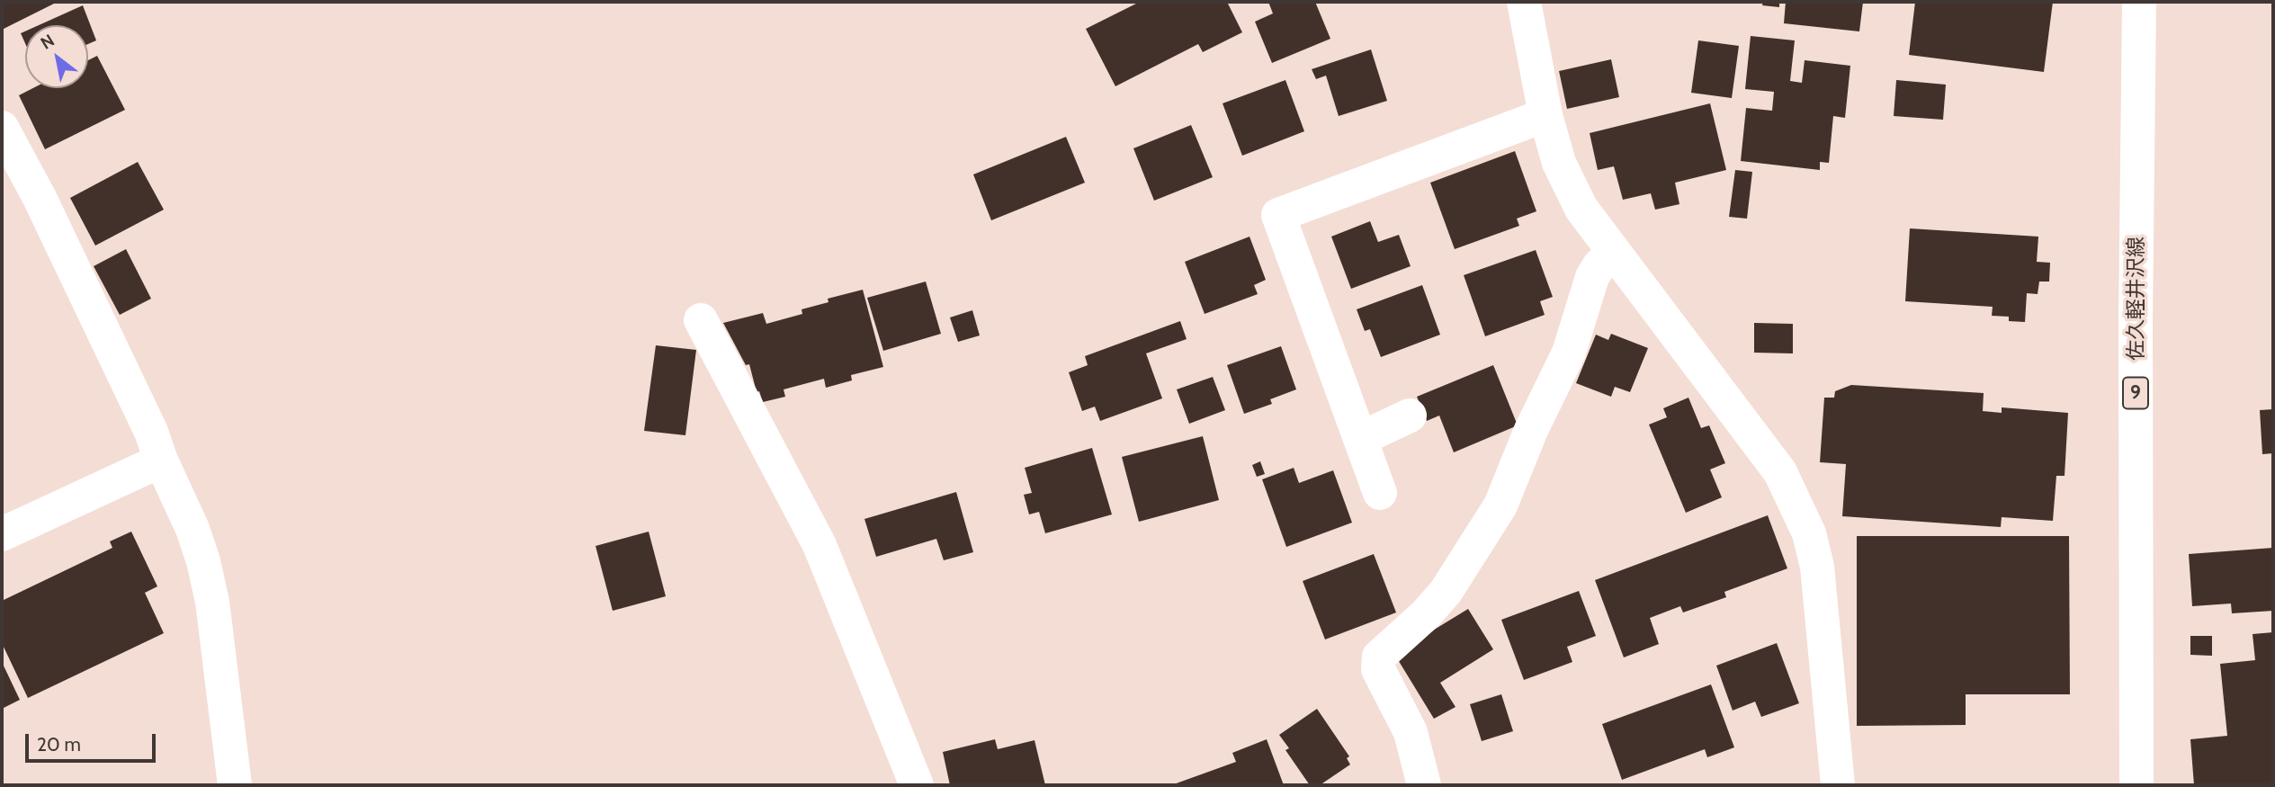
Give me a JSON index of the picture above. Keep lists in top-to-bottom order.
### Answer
{
  "streets": {
    "street": ["佐久軽井沢線", "9"]
  },
  "scale_bar": "20 m",
  "north": "top left"
}
